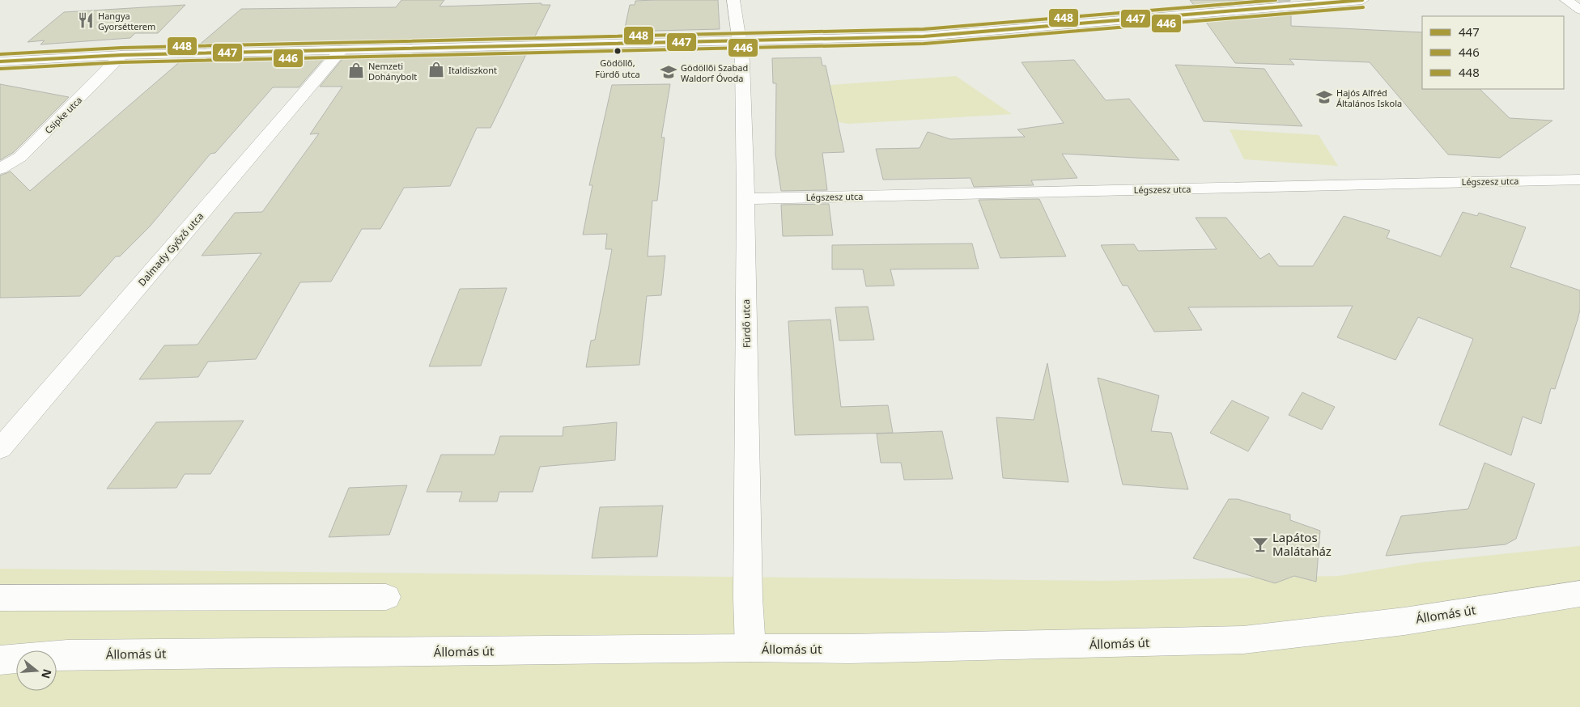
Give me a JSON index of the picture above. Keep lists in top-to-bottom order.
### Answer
{
  "streets": {
    "street": [
      "Csipke utca",
      "Légszesz utca",
      "Dalmady Győző utca",
      "Fürdő utca",
      "Állomás út"
    ]
  },
  "crossings": [
    ["Légszesz utca", "Fürdő utca"],
    ["Fürdő utca", "Állomás út"]
  ],
  "places": {
    "restaurant": ["Hangya Gyorsétterem"],
    "other": ["Gödöllő, Fürdő utca"],
    "shop": ["Italdiszkont", "Nemzeti Dohánybolt"],
    "school or university": ["Gödöllői Szabad Waldorf Óvoda", "Hajós Alfréd Általános Iskola"],
    "bar": ["Lapátos Malátaház"]
  },
  "lines": ["transit line 447", "transit line 448", "transit line 446"],
  "legend": ["447", "446", "448"],
  "north": "right"
}
